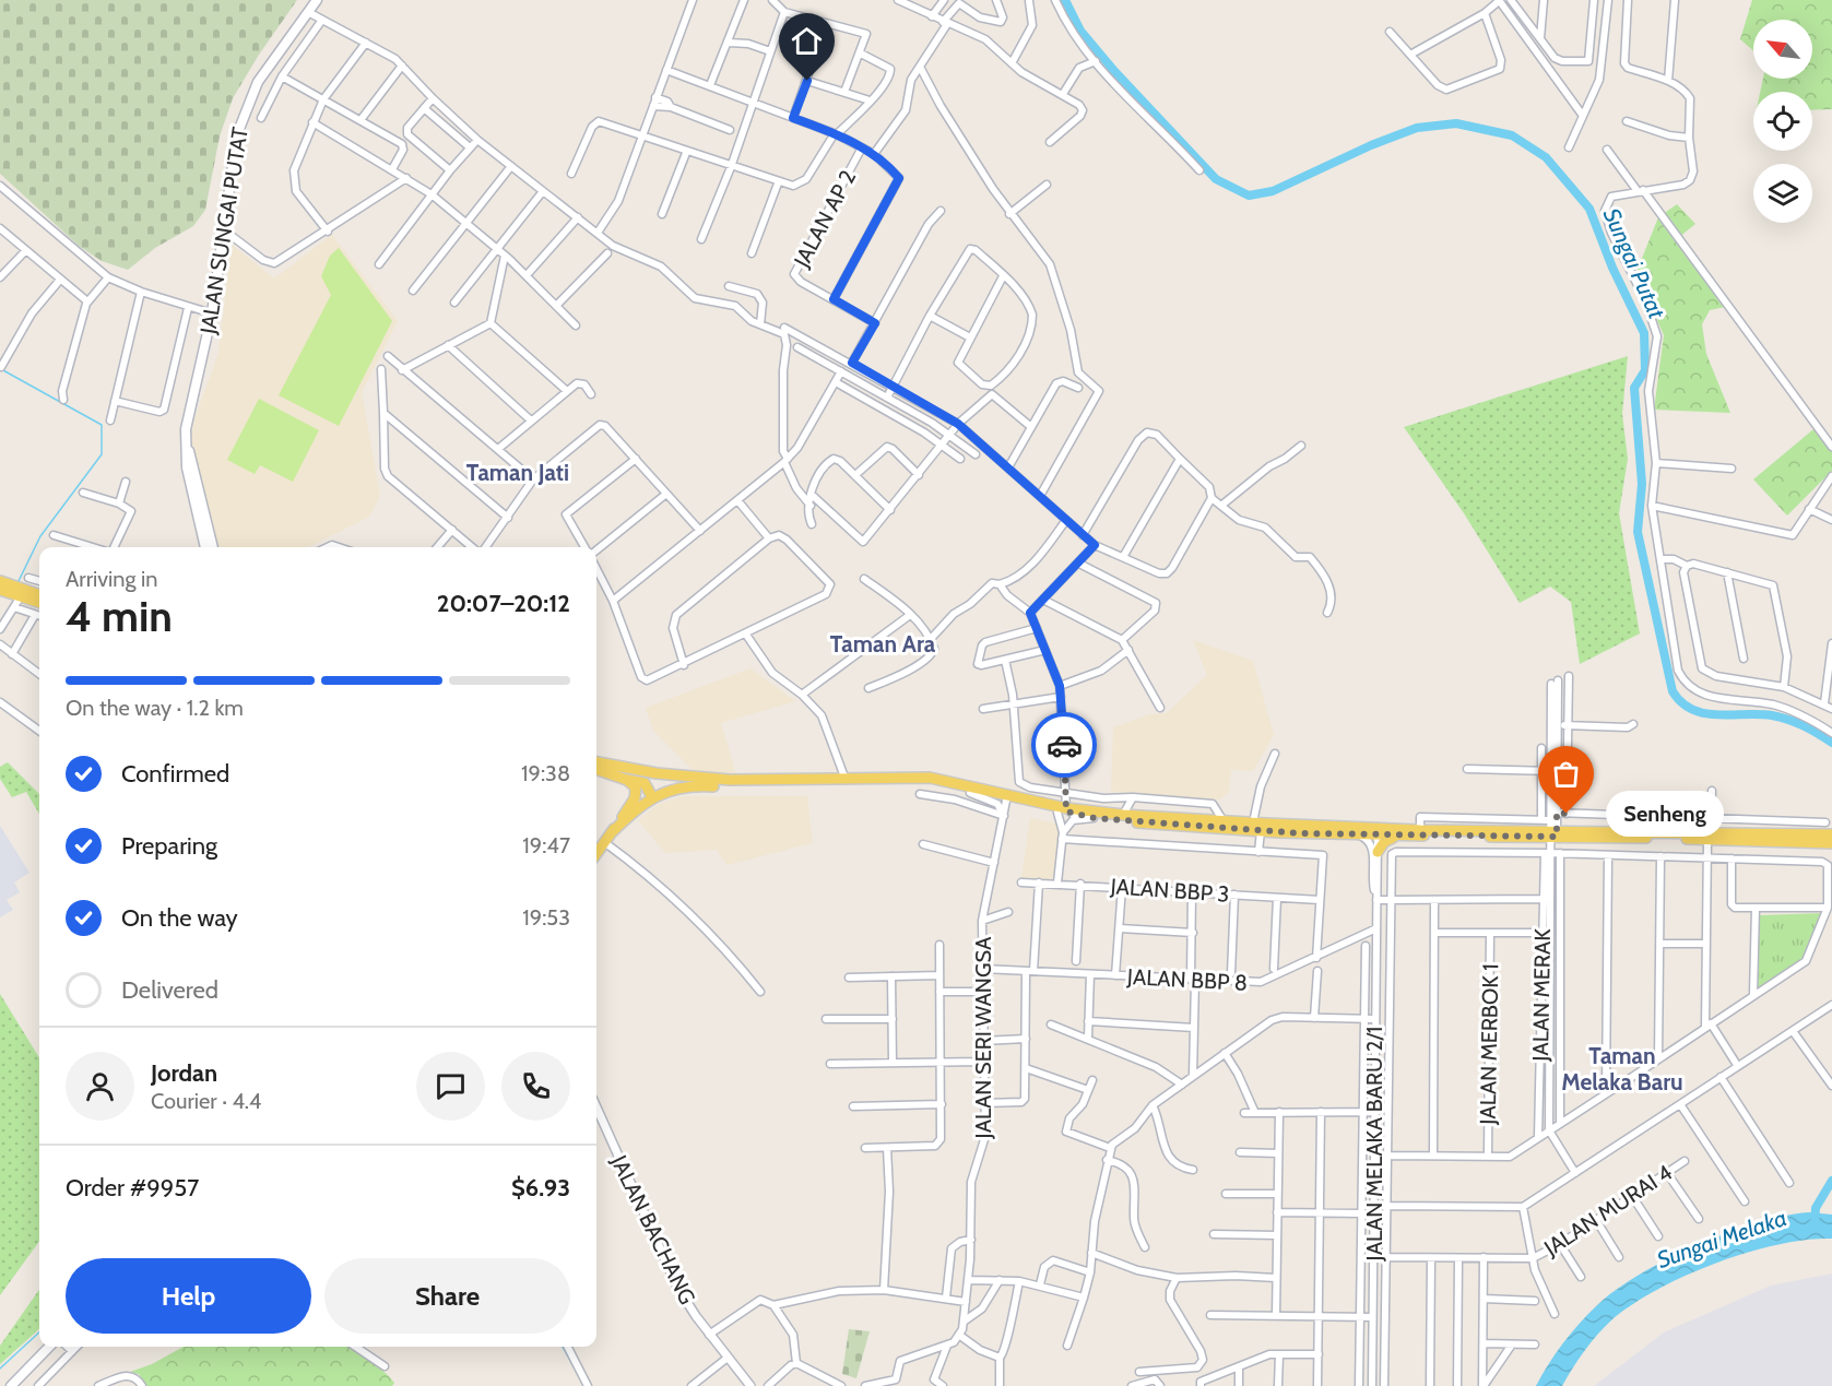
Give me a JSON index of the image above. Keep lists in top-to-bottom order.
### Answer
{
  "streets": {
    "main road": ["JALAN SUNGAI PUTAT"],
    "street": [
      "JALAN AP 2",
      "JALAN BBP 3",
      "JALAN BBP 8",
      "JALAN MERAK",
      "JALAN SERI WANGSA",
      "JALAN MERBOK 1",
      "JALAN MELAKA BARU 2/1",
      "JALAN MURAI 4",
      "JALAN BACHANG"
    ]
  },
  "crossings": [
    ["JALAN BBP 8", "JALAN SERI WANGSA"],
    ["JALAN BBP 8", "JALAN MELAKA BARU 2/1"],
    ["JALAN MERAK", "JALAN MELAKA BARU 2/1"]
  ],
  "districts": ["Taman Jati", "Taman Ara", "Taman Melaka Baru"],
  "water": ["Sungai Putat", "Sungai Melaka"],
  "places": ["Senheng"],
  "north": "top left",
  "page": {
    "heading": ["4 min", "Arriving in", "20:07–20:12"],
    "panel": [
      "Jordan",
      "Courier · 4.4",
      "Order #9957",
      "$6.93"
    ],
    "bar": "On the way · 1.2 km",
    "list": [
      ["Confirmed", "19:38"],
      ["Preparing", "19:47"],
      ["On the way", "19:53"],
      "Delivered"
    ],
    "bubble": "Senheng",
    "buttons": ["Help", "Share"]
  }
}
